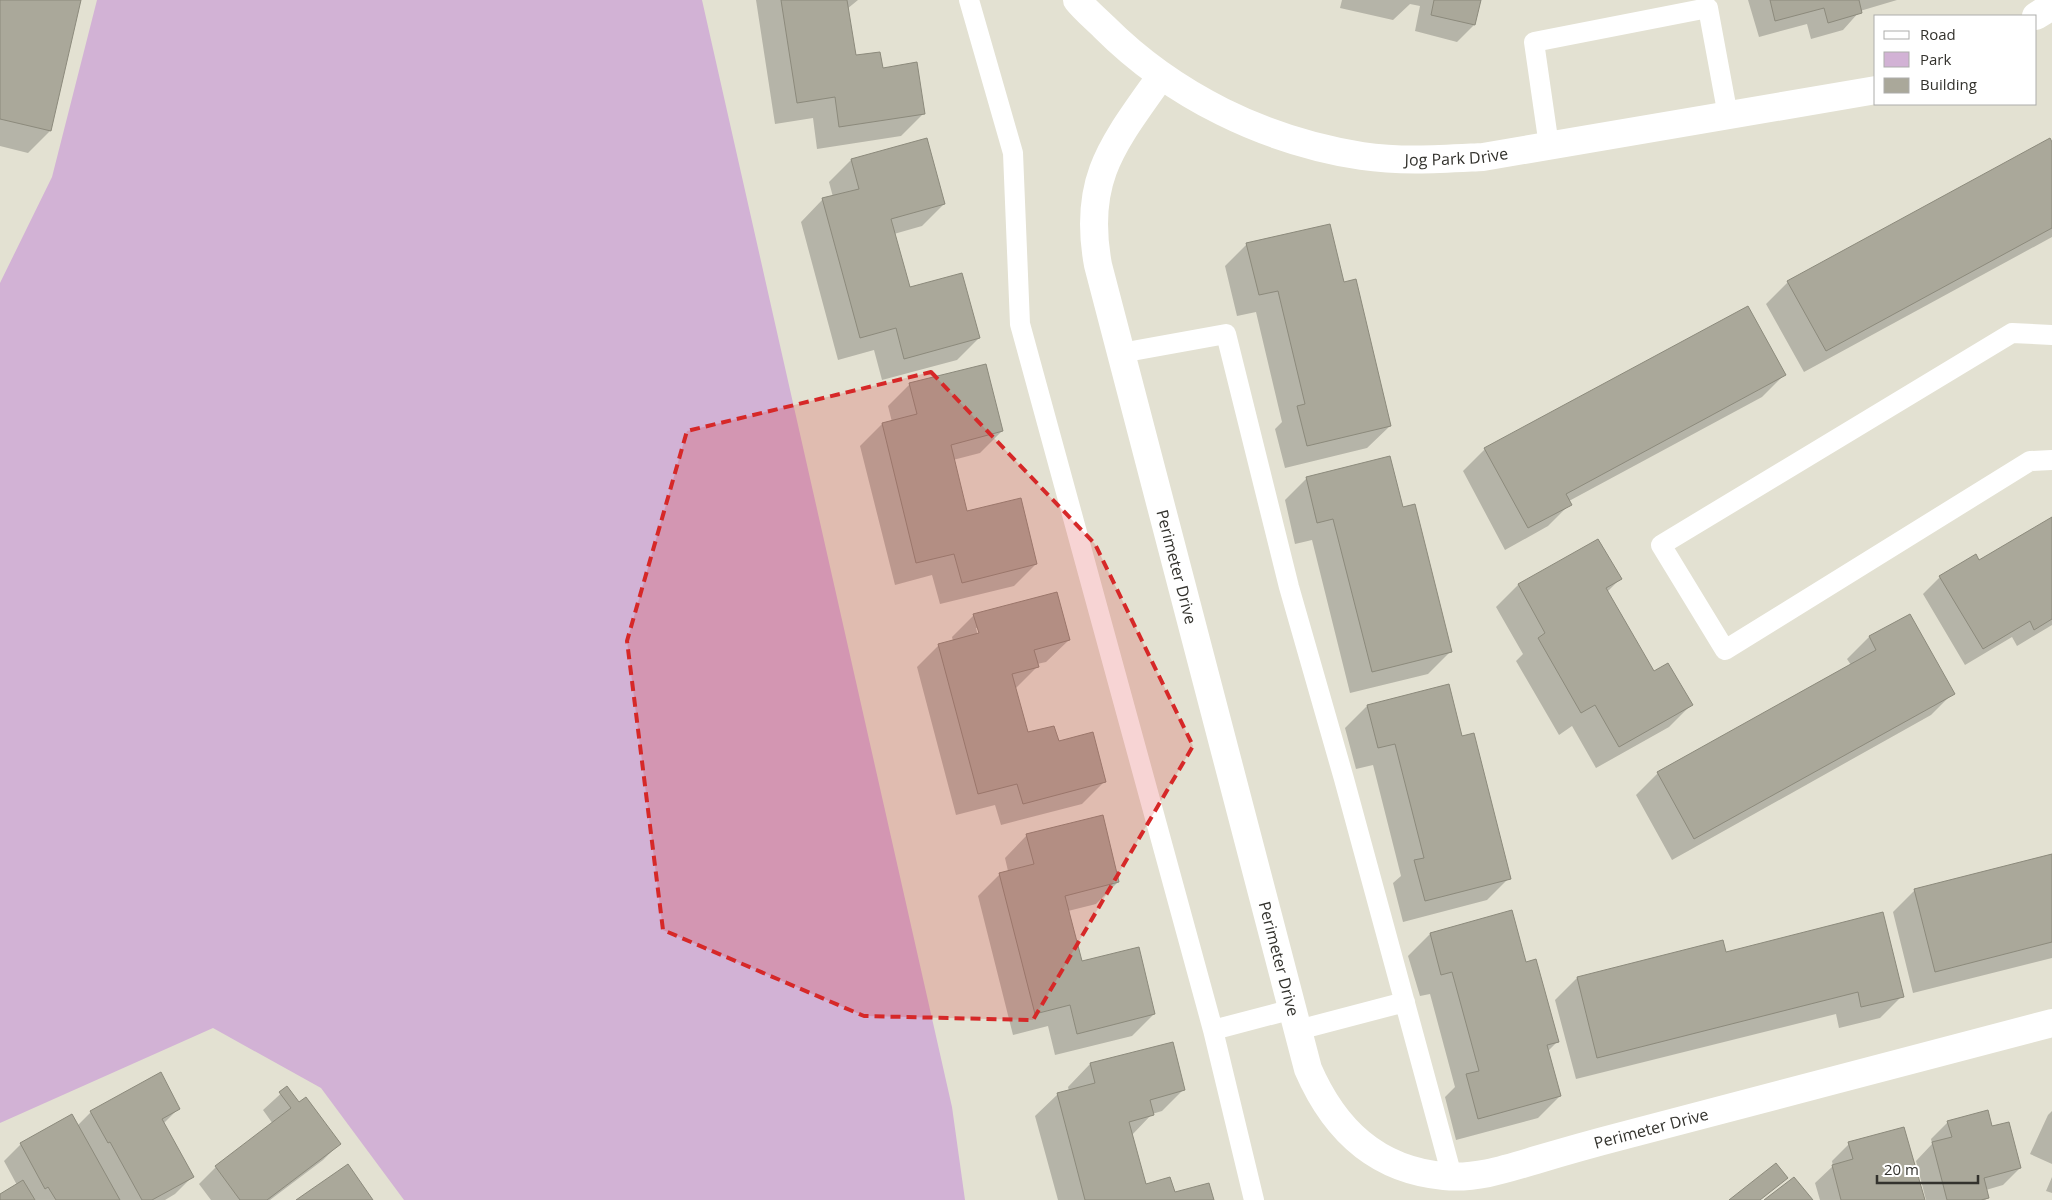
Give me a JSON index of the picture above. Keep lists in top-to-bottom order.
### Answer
{
  "streets": {
    "street": ["Jog Park Drive", "Perimeter Drive"]
  },
  "crossings": [
    ["Jog Park Drive", "Perimeter Drive"]
  ],
  "legend": ["Road", "Park", "Building"],
  "scale_bar": "20 m"
}
